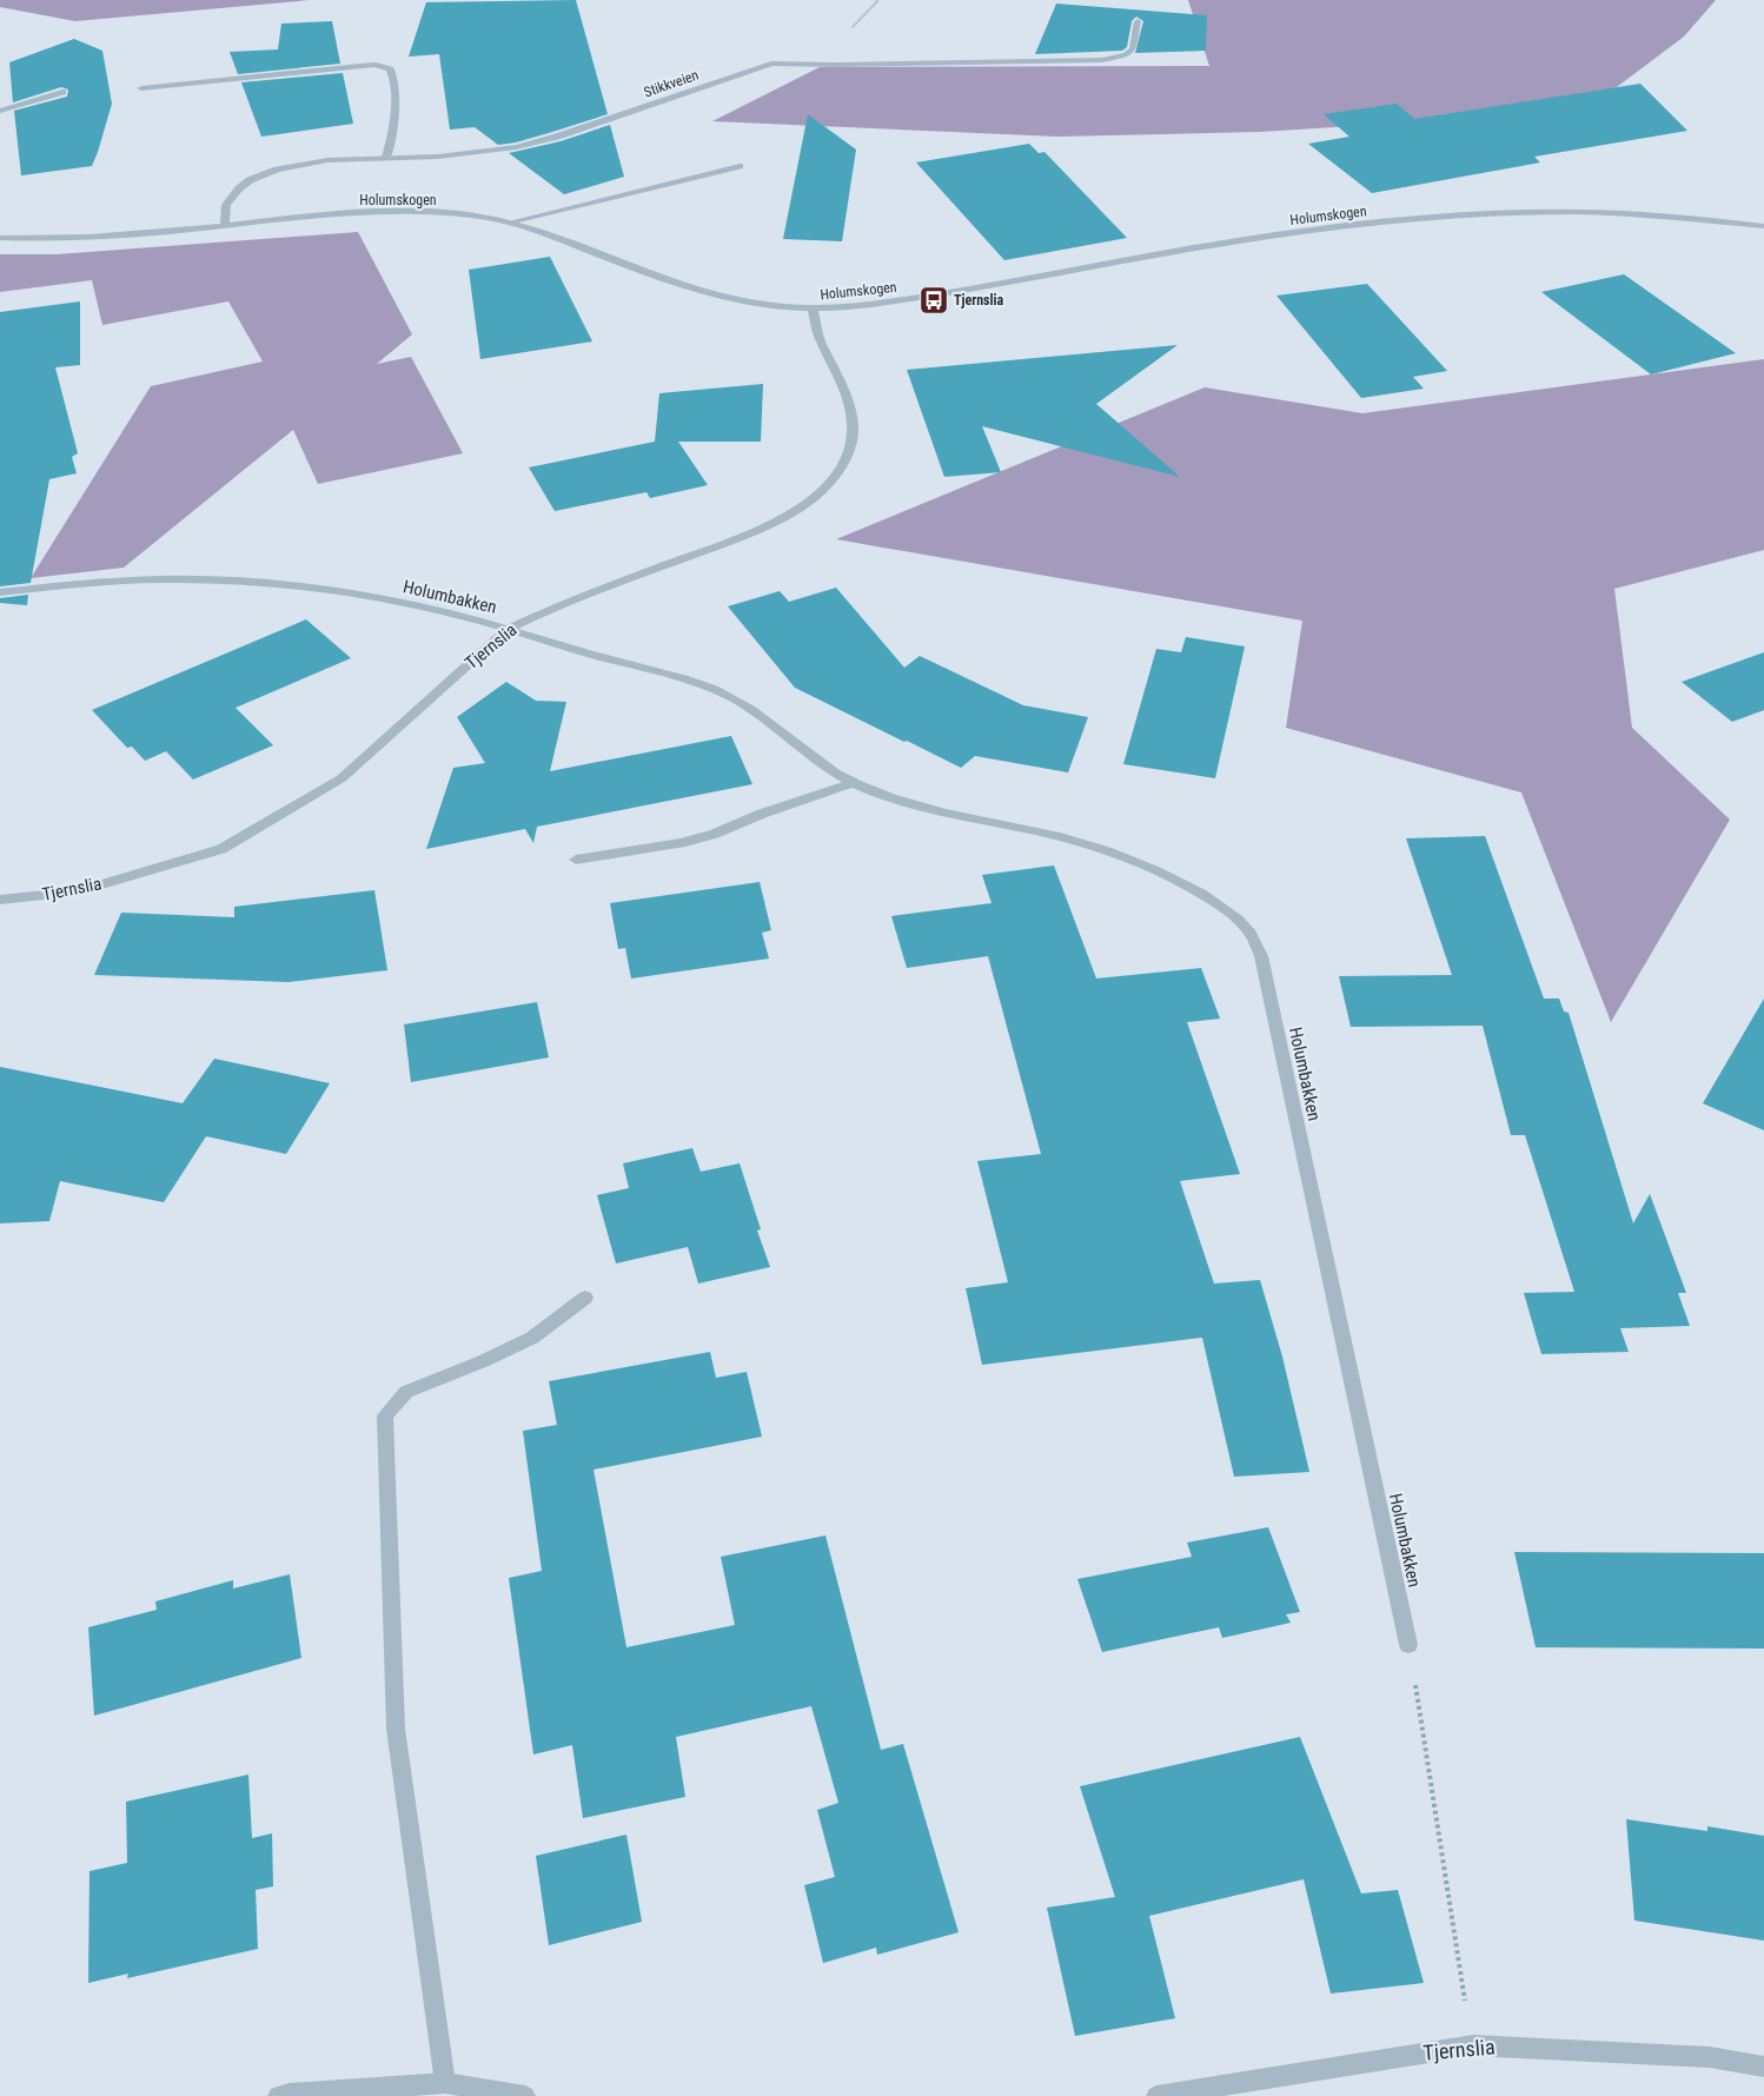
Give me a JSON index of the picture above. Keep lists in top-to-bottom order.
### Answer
{
  "streets": {
    "street": [
      "Stikkveien",
      "Holumskogen",
      "Holumbakken",
      "Tjernslia"
    ]
  },
  "crossings": [
    ["Stikkveien", "Holumskogen"],
    ["Holumskogen", "Tjernslia"],
    ["Holumbakken", "Tjernslia"]
  ],
  "places": {
    "bus stop": ["Tjernslia"]
  }
}
